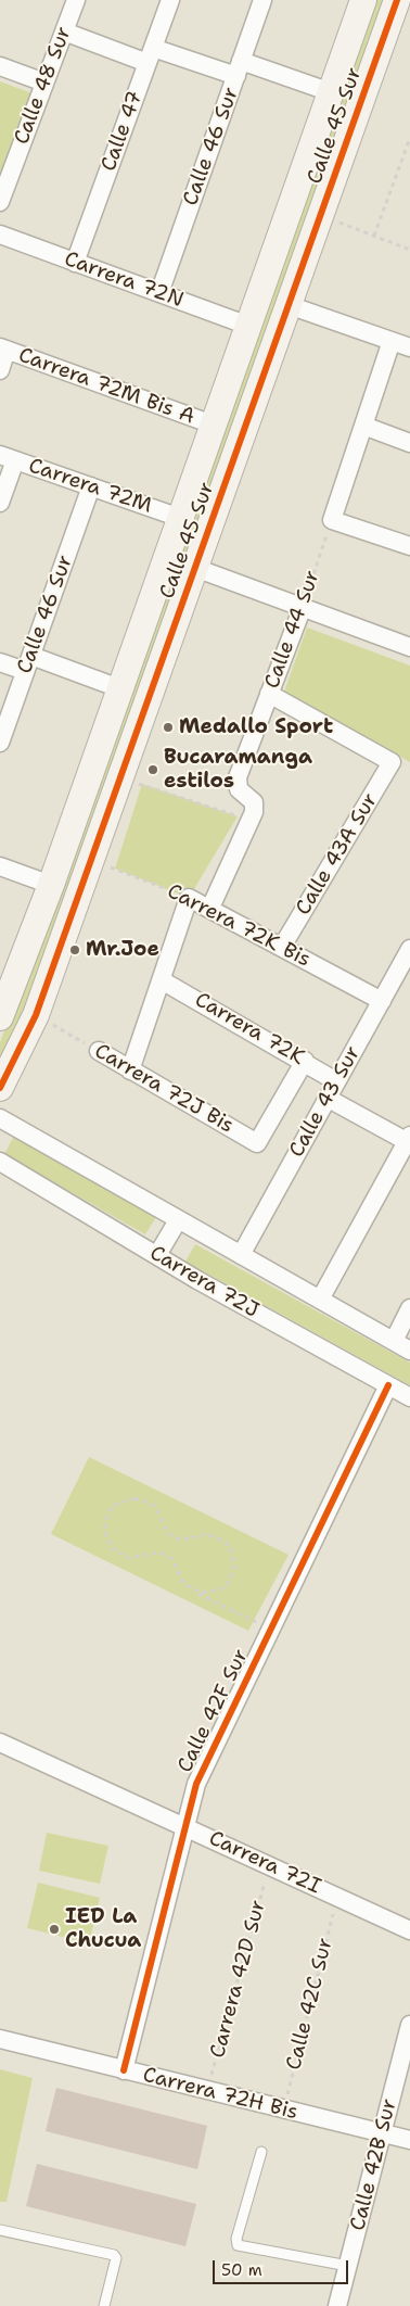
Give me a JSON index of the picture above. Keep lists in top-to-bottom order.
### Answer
{
  "streets": {
    "street": [
      "Calle 48 Sur",
      "Calle 45 Sur",
      "Calle 47",
      "Calle 46 Sur",
      "Carrera 72N",
      "Carrera 72M Bis A",
      "Carrera 72M",
      "Calle 44 Sur",
      "Calle 43A Sur",
      "Carrera 72K Bis",
      "Carrera 72K",
      "Carrera 72J Bis",
      "Calle 43 Sur",
      "Carrera 72J",
      "Calle 42F Sur",
      "Carrera 72I",
      "Carrera 72H Bis",
      "Calle 42B Sur"
    ],
    "path": ["Carrera 42D Sur", "Calle 42C Sur"]
  },
  "crossings": [
    ["Calle 45 Sur", "Carrera 72N"],
    ["Calle 45 Sur", "Carrera 72M Bis A"],
    ["Calle 45 Sur", "Carrera 72M"],
    ["Calle 45 Sur", "Carrera 72K Bis"],
    ["Calle 45 Sur", "Carrera 72J Bis"],
    ["Calle 47", "Carrera 72N"],
    ["Calle 46 Sur", "Carrera 72N"],
    ["Calle 46 Sur", "Carrera 72M"],
    ["Calle 44 Sur", "Calle 43A Sur"],
    ["Calle 44 Sur", "Carrera 72K Bis"],
    ["Calle 43A Sur", "Carrera 72K Bis"],
    ["Carrera 72K Bis", "Calle 43 Sur"],
    ["Carrera 72K", "Carrera 72J Bis"],
    ["Carrera 72K", "Calle 43 Sur"],
    ["Calle 43 Sur", "Carrera 72J"],
    ["Carrera 72J", "Calle 42F Sur"],
    ["Calle 42F Sur", "Carrera 72I"],
    ["Calle 42F Sur", "Carrera 72H Bis"],
    ["Carrera 72I", "Carrera 42D Sur"],
    ["Carrera 72I", "Calle 42C Sur"],
    ["Carrera 42D Sur", "Carrera 72H Bis"],
    ["Calle 42C Sur", "Carrera 72H Bis"],
    ["Carrera 72H Bis", "Calle 42B Sur"]
  ],
  "places": [
    "Medallo Sport",
    "Bucaramanga estilos",
    "Mr.Joe",
    "IED La Chucua"
  ],
  "scale_bar": "50 m"
}
